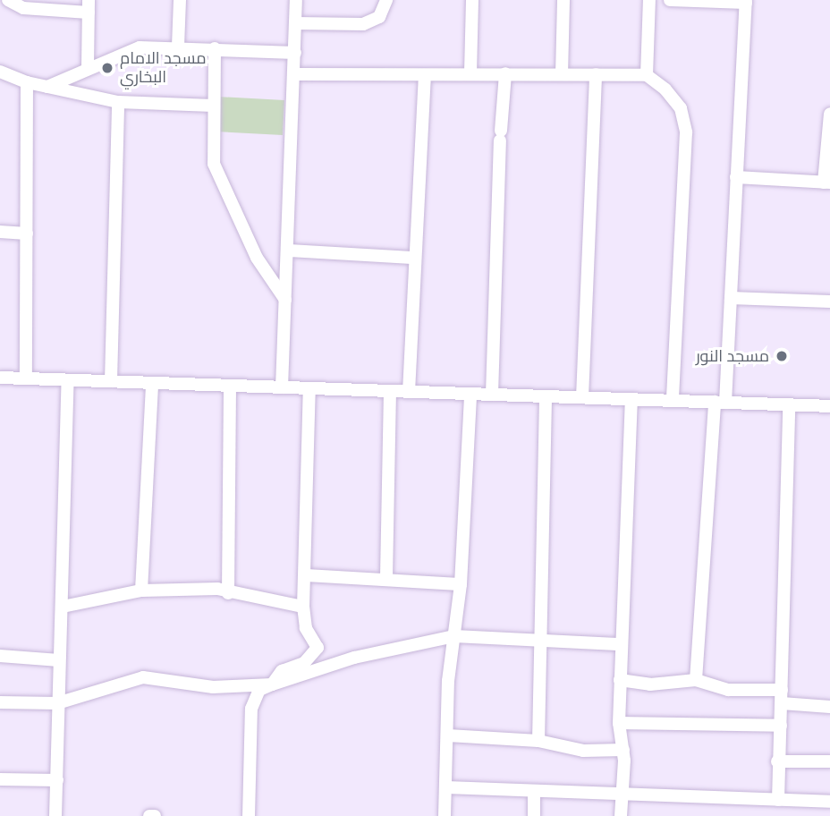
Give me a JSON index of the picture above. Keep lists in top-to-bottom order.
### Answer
{
  "places": ["مسجد الامام البخاري", "مسجد النور"]
}
